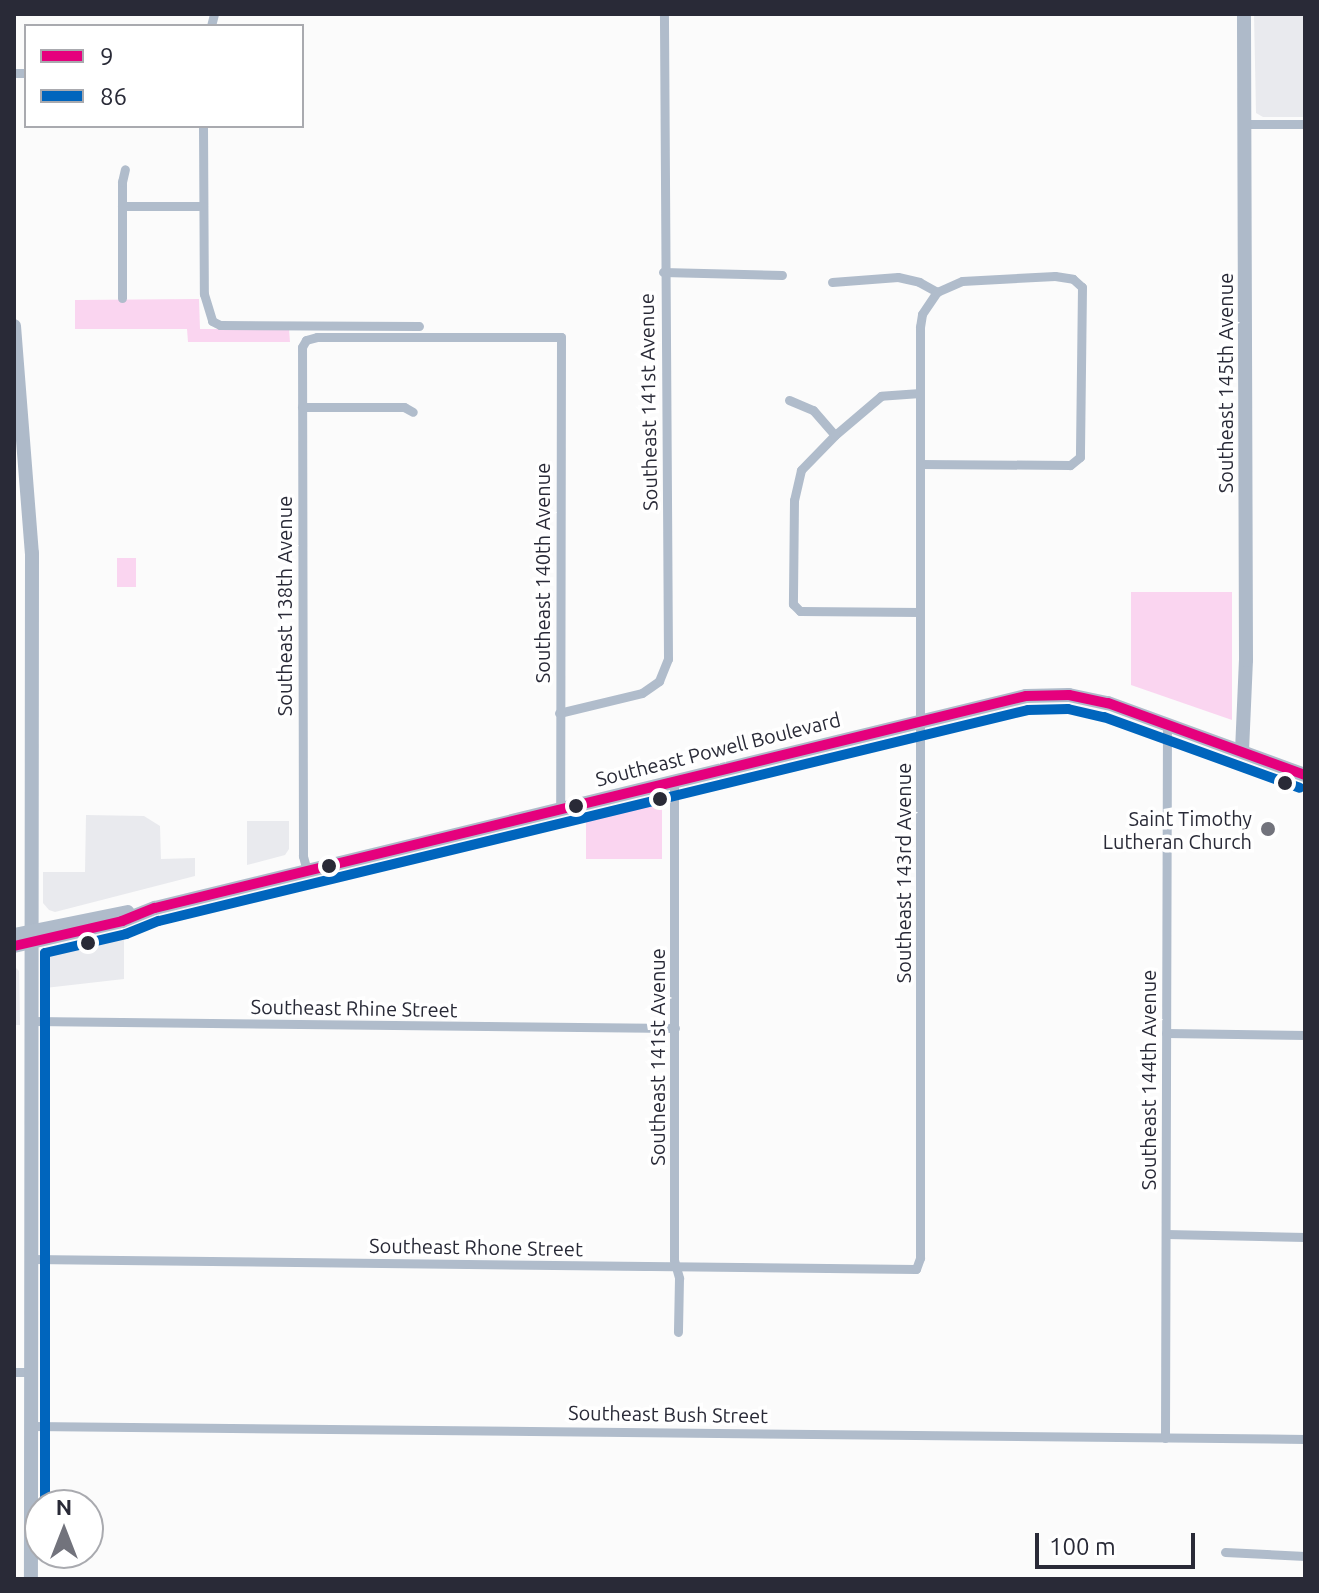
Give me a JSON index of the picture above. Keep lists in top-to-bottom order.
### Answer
{
  "streets": {
    "main road": ["Southeast Powell Boulevard"],
    "street": [
      "Southeast 145th Avenue",
      "Southeast 141st Avenue",
      "Southeast 140th Avenue",
      "Southeast 138th Avenue",
      "Southeast 143rd Avenue",
      "Southeast Rhine Street",
      "Southeast 144th Avenue",
      "Southeast Rhone Street",
      "Southeast Bush Street"
    ]
  },
  "crossings": [
    ["Southeast 145th Avenue", "Southeast Powell Boulevard"],
    ["Southeast 141st Avenue", "Southeast 140th Avenue"],
    ["Southeast 141st Avenue", "Southeast Powell Boulevard"],
    ["Southeast 141st Avenue", "Southeast Rhine Street"],
    ["Southeast 141st Avenue", "Southeast Rhone Street"],
    ["Southeast 140th Avenue", "Southeast 138th Avenue"],
    ["Southeast 140th Avenue", "Southeast Powell Boulevard"],
    ["Southeast 138th Avenue", "Southeast Powell Boulevard"],
    ["Southeast Powell Boulevard", "Southeast 143rd Avenue"],
    ["Southeast Powell Boulevard", "Southeast 144th Avenue"],
    ["Southeast 143rd Avenue", "Southeast Rhone Street"],
    ["Southeast 144th Avenue", "Southeast Bush Street"]
  ],
  "places": ["Saint Timothy Lutheran Church"],
  "lines": ["transit line 9", "transit line 86"],
  "legend": ["9", "86"],
  "scale_bar": "100 m",
  "north": "top"
}
